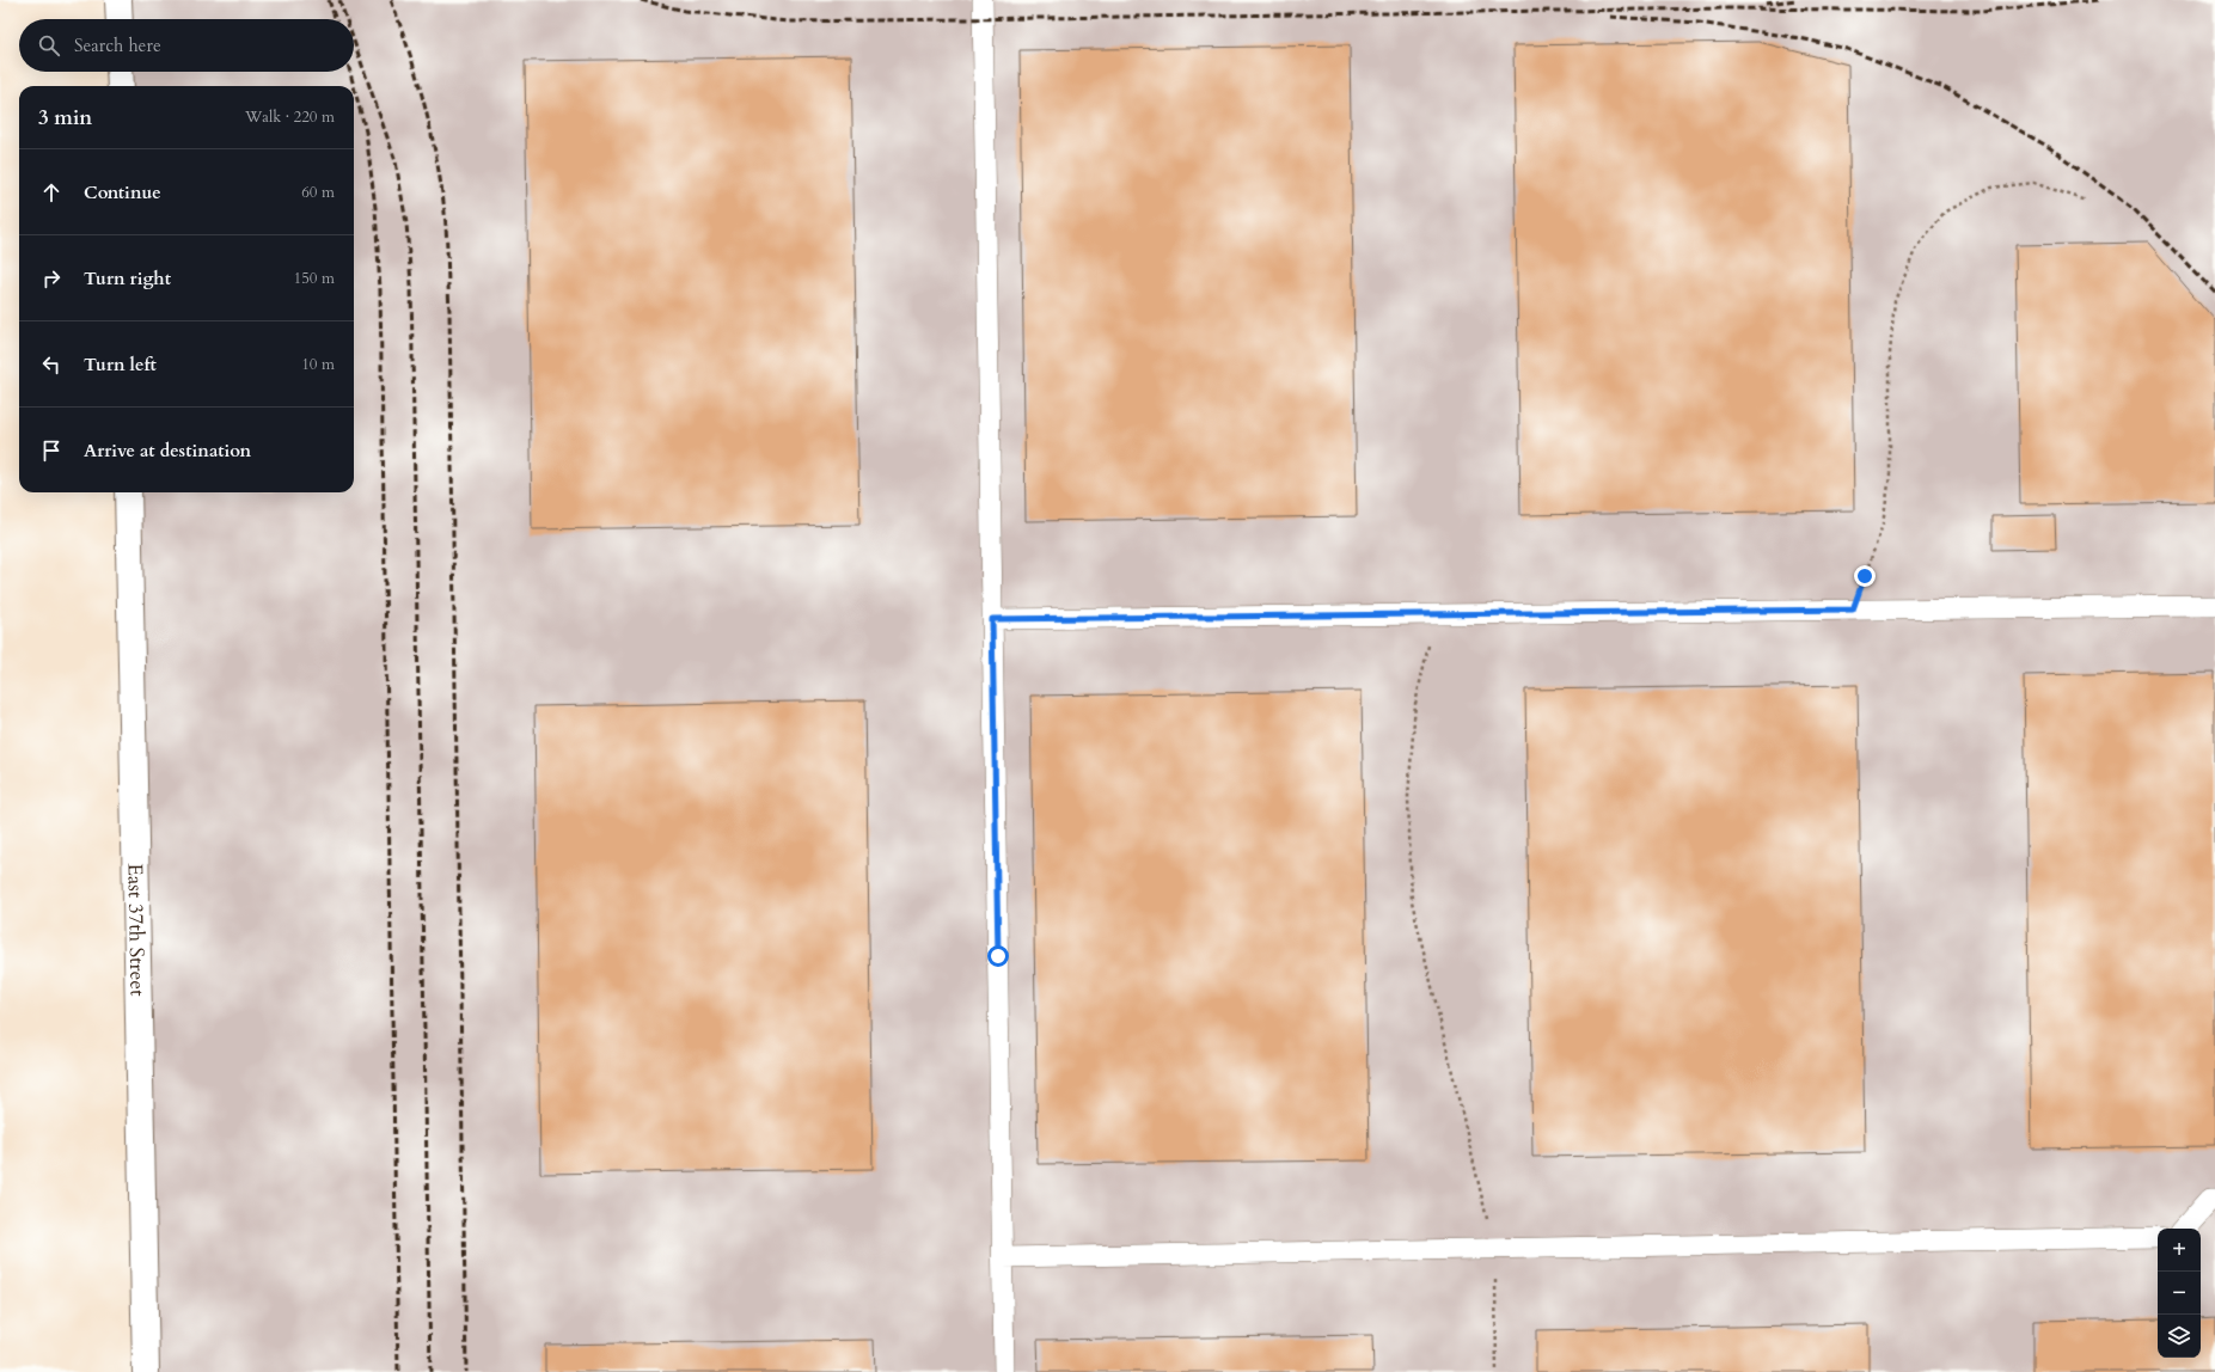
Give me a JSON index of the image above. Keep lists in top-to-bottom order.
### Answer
{
  "streets": {
    "street": ["East 37th Street"]
  },
  "page": {
    "search": "Search here",
    "heading": ["3 min", "Walk · 220 m"],
    "list": [
      ["Continue", "60 m"],
      ["Turn right", "150 m"],
      ["Turn left", "10 m"],
      "Arrive at destination"
    ],
    "map_buttons": ["+", "−"]
  }
}
